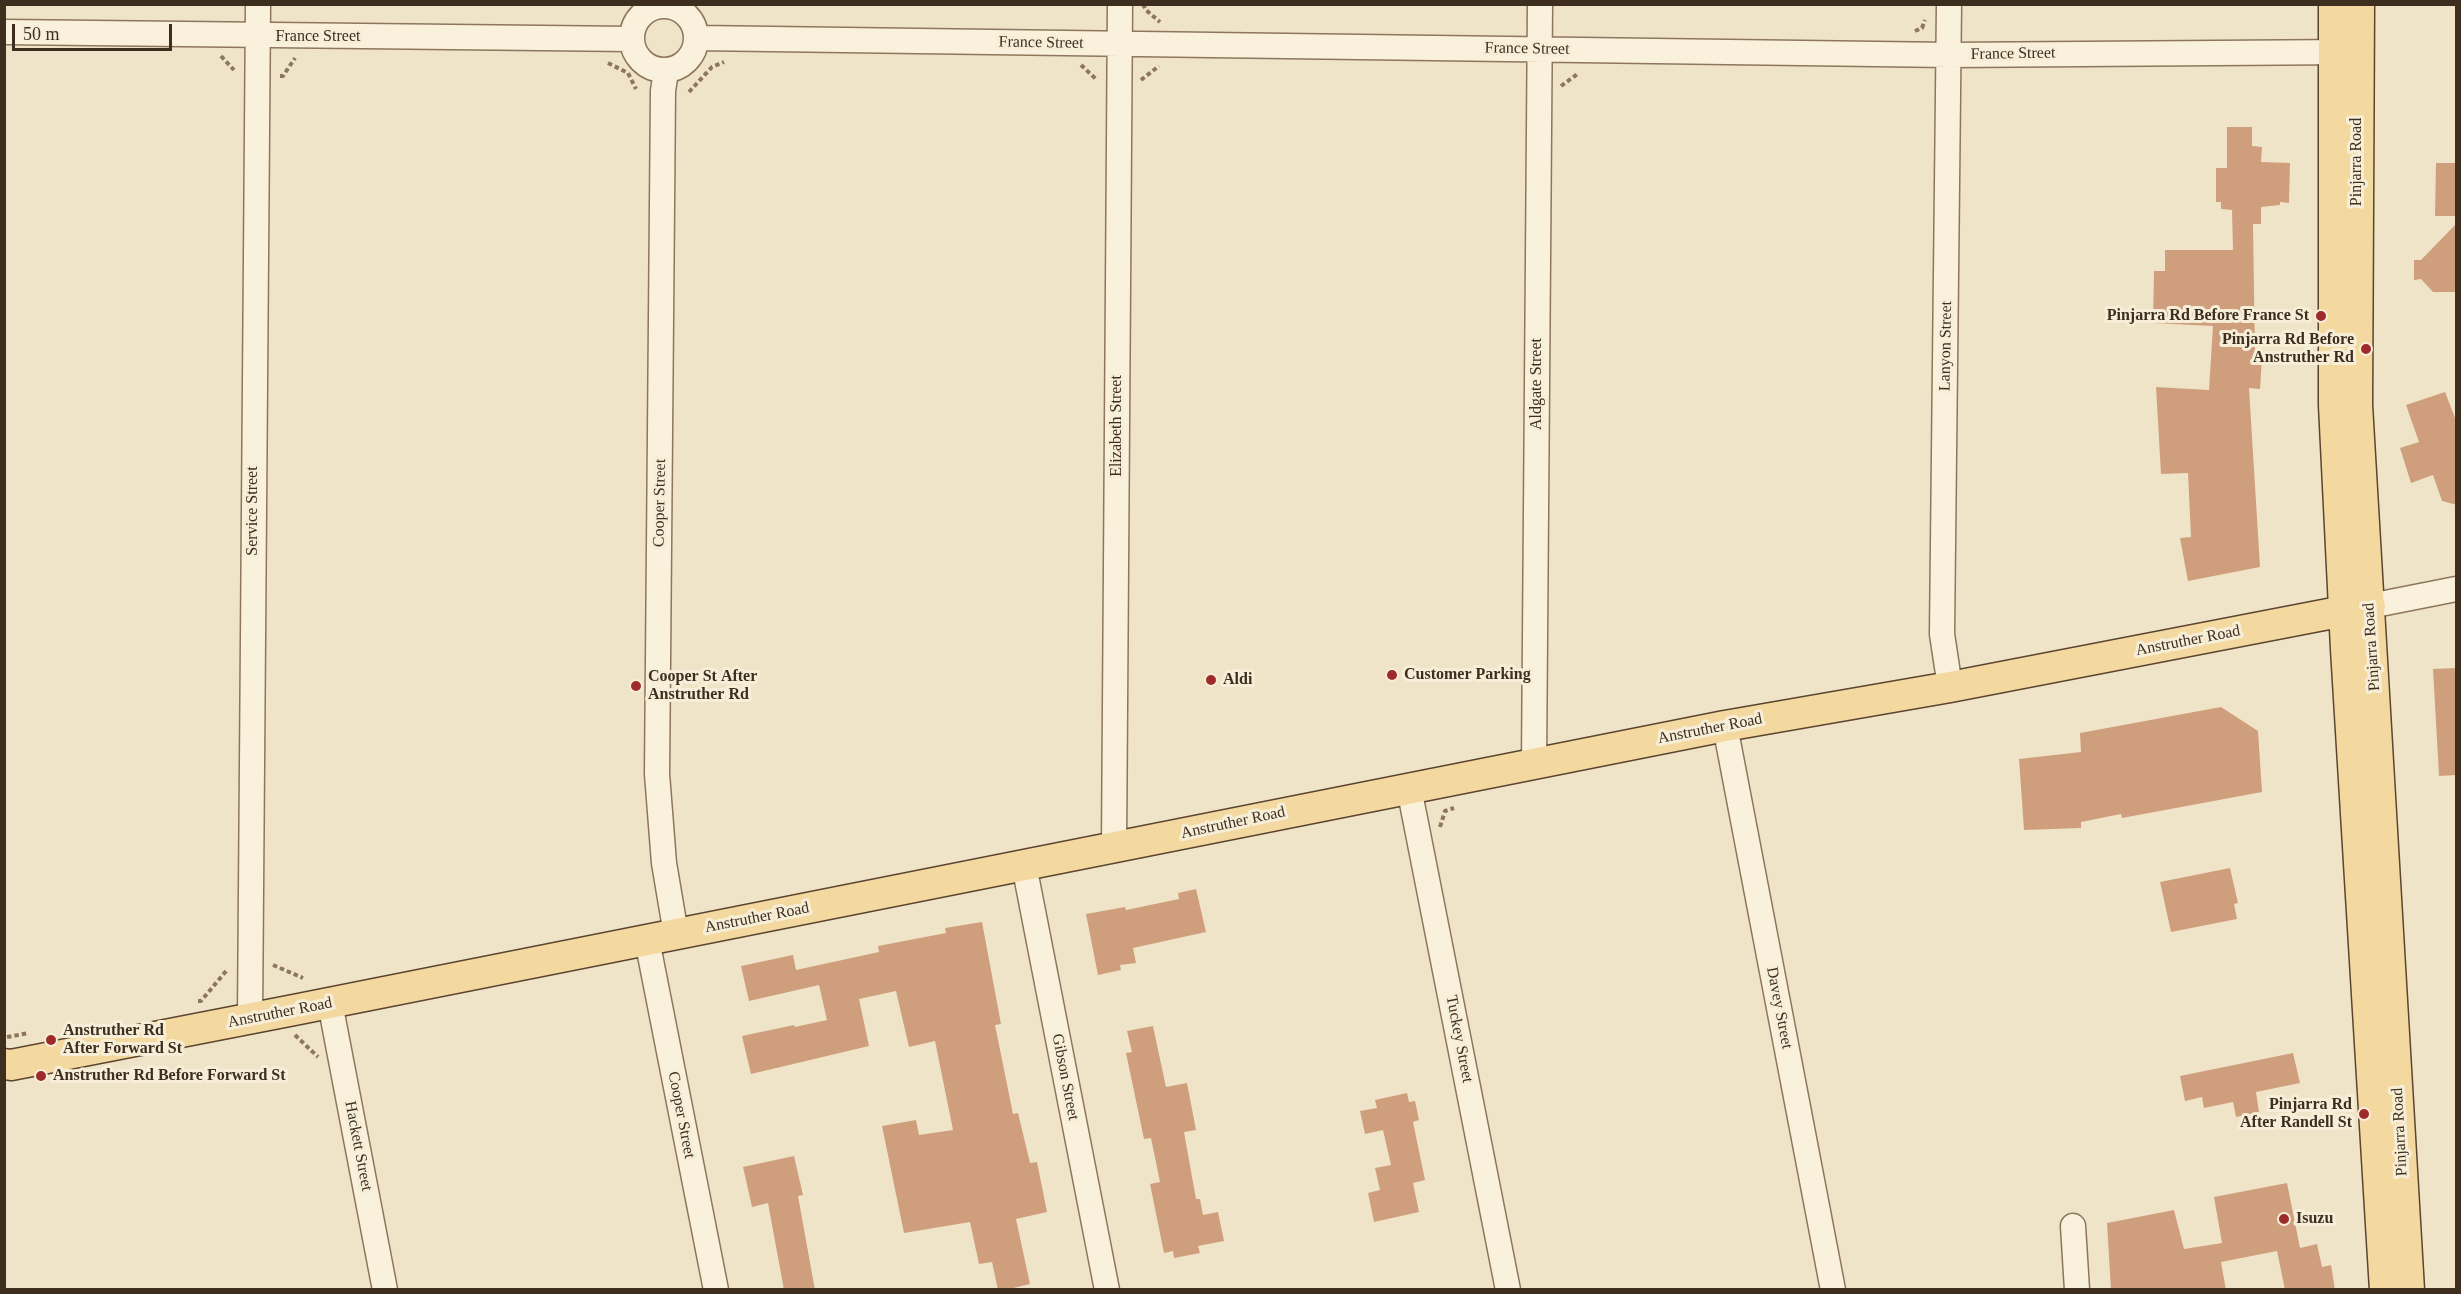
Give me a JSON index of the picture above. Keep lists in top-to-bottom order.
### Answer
{
  "streets": {
    "main road": ["Pinjarra Road", "Anstruther Road"],
    "street": [
      "France Street",
      "Lanyon Street",
      "Aldgate Street",
      "Elizabeth Street",
      "Cooper Street",
      "Service Street",
      "Davey Street",
      "Tuckey Street",
      "Gibson Street",
      "Hackett Street"
    ]
  },
  "crossings": [
    ["France Street", "Pinjarra Road"],
    ["France Street", "Lanyon Street"],
    ["France Street", "Aldgate Street"],
    ["France Street", "Elizabeth Street"],
    ["France Street", "Cooper Street"],
    ["France Street", "Service Street"],
    ["Pinjarra Road", "Anstruther Road"],
    ["Lanyon Street", "Anstruther Road"],
    ["Aldgate Street", "Anstruther Road"],
    ["Elizabeth Street", "Anstruther Road"],
    ["Cooper Street", "Anstruther Road"],
    ["Service Street", "Anstruther Road"],
    ["Anstruther Road", "Davey Street"],
    ["Anstruther Road", "Tuckey Street"],
    ["Anstruther Road", "Gibson Street"],
    ["Anstruther Road", "Hackett Street"]
  ],
  "places": [
    "Pinjarra Rd Before France St",
    "Pinjarra Rd Before Anstruther Rd",
    "Customer Parking",
    "Aldi",
    "Cooper St After Anstruther Rd",
    "Anstruther Rd After Forward St",
    "Anstruther Rd Before Forward St",
    "Pinjarra Rd After Randell St",
    "Isuzu"
  ],
  "scale_bar": "50 m"
}
